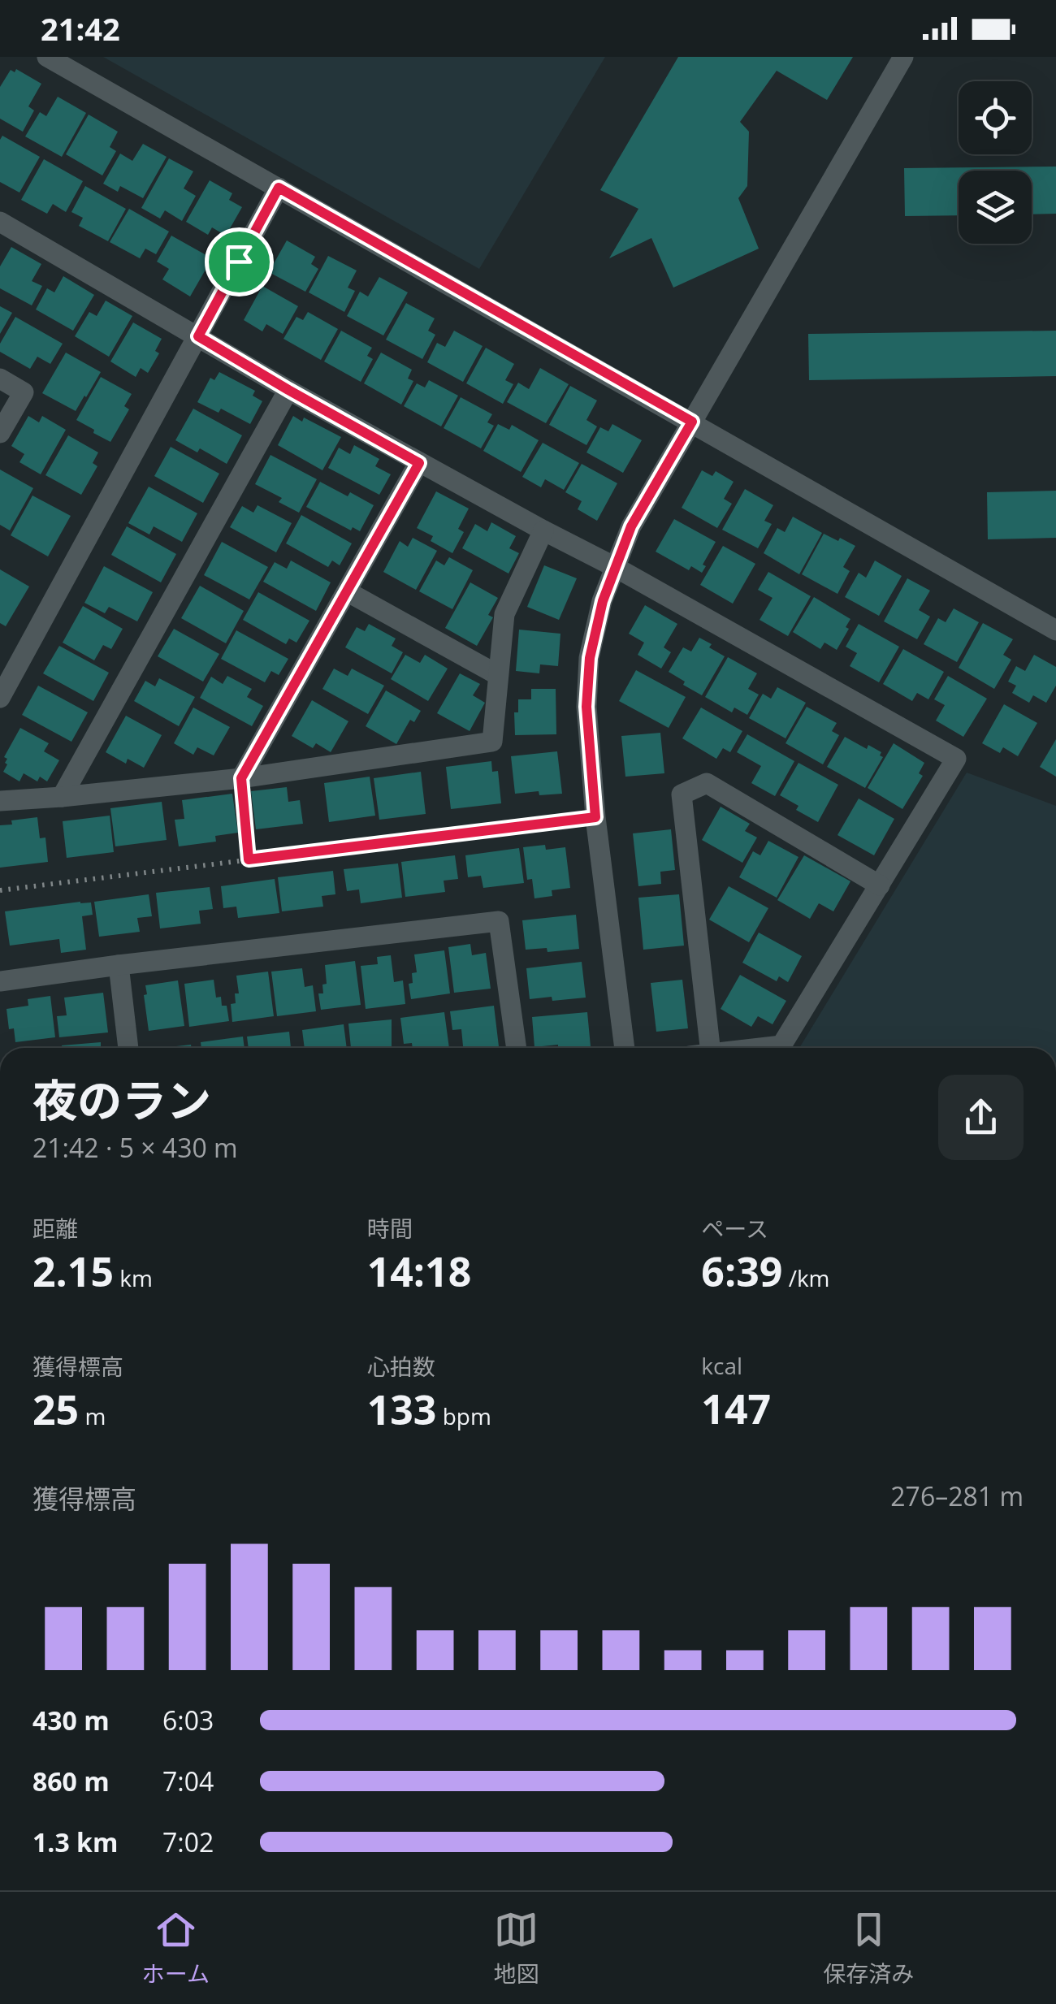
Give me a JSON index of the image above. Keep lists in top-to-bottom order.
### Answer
{
  "page": {
    "status": "21:42",
    "heading": ["夜のラン", "21:42 · 5 × 430 m"],
    "stats": [
      ["距離", "2.15 km"],
      ["時間", "14:18"],
      ["ペース", "6:39 /km"],
      ["獲得標高", "25 m"],
      ["心拍数", "133 bpm"],
      ["kcal", "147"]
    ],
    "chart": ["獲得標高", "276–281 m"],
    "list": [
      {
        "name": "430 m",
        "note": "6:03"
      },
      {
        "name": "860 m",
        "note": "7:04"
      },
      {
        "name": "1.3 km",
        "note": "7:02"
      }
    ],
    "tabs": ["ホーム", "地図", "保存済み"]
  }
}
